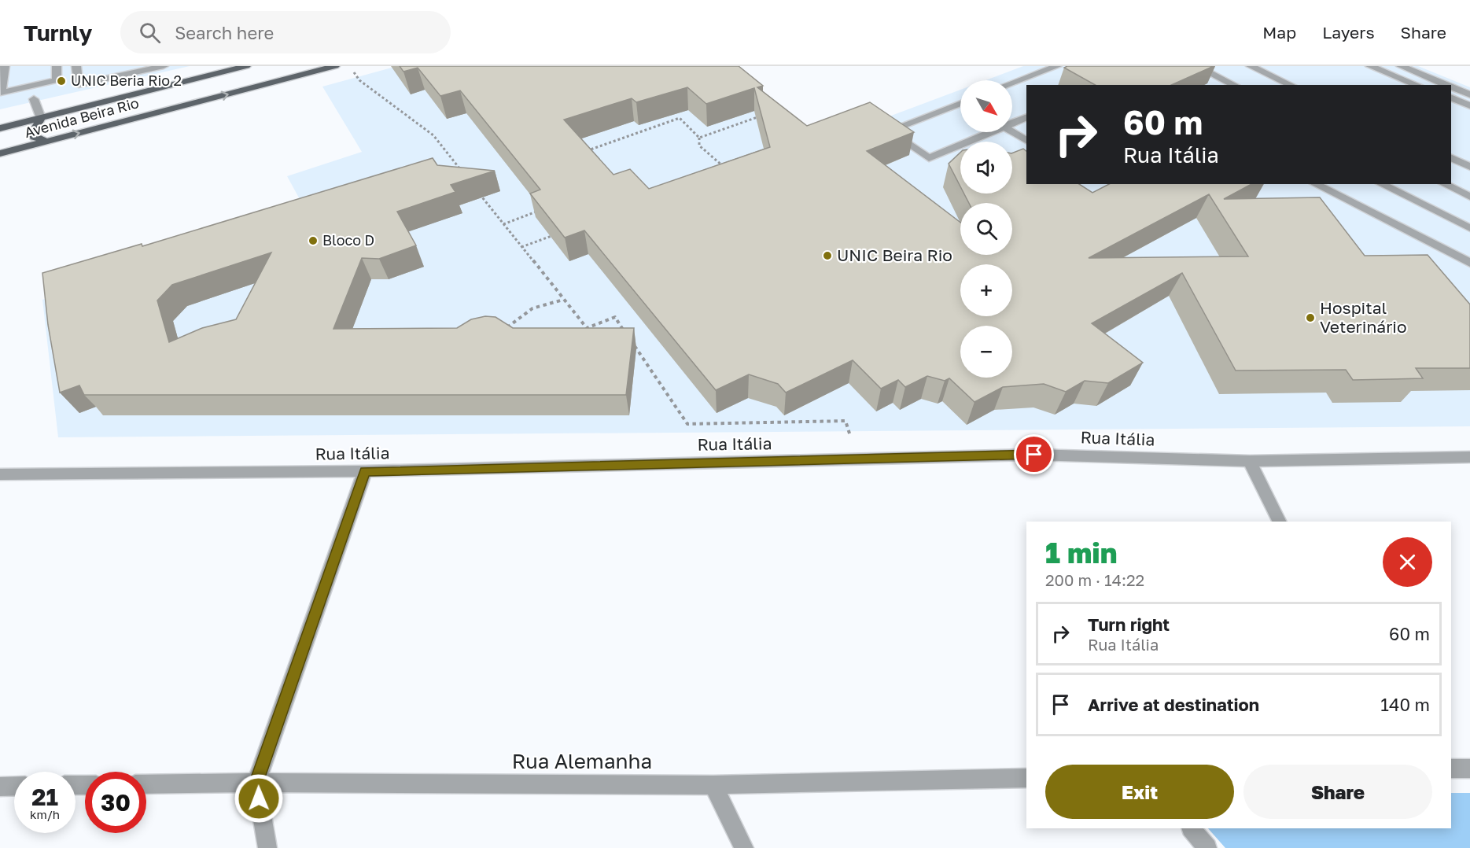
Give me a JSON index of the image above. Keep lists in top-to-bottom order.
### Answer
{
  "streets": {
    "main road": ["Avenida Beira Rio"],
    "street": ["Rua Itália", "Rua Alemanha"]
  },
  "places": [
    "UNIC Beria Rio 2",
    "Bloco D",
    "UNIC Beira Rio",
    "Hospital Veterinário"
  ],
  "north": "bottom right",
  "page": {
    "header": "Turnly",
    "search": "Search here",
    "nav": ["Map", "Layers", "Share"],
    "map_buttons": ["+", "−"],
    "turn": ["60 m", "Rua Itália"],
    "heading": ["1 min", "200 m · 14:22"],
    "list": [
      {
        "name": "Turn right",
        "note": "Rua Itália",
        "value": "60 m"
      },
      {
        "name": "Arrive at destination",
        "value": "140 m"
      }
    ],
    "buttons": ["Exit", "Share"],
    "speed": "21 km/h",
    "limit": "30"
  }
}
